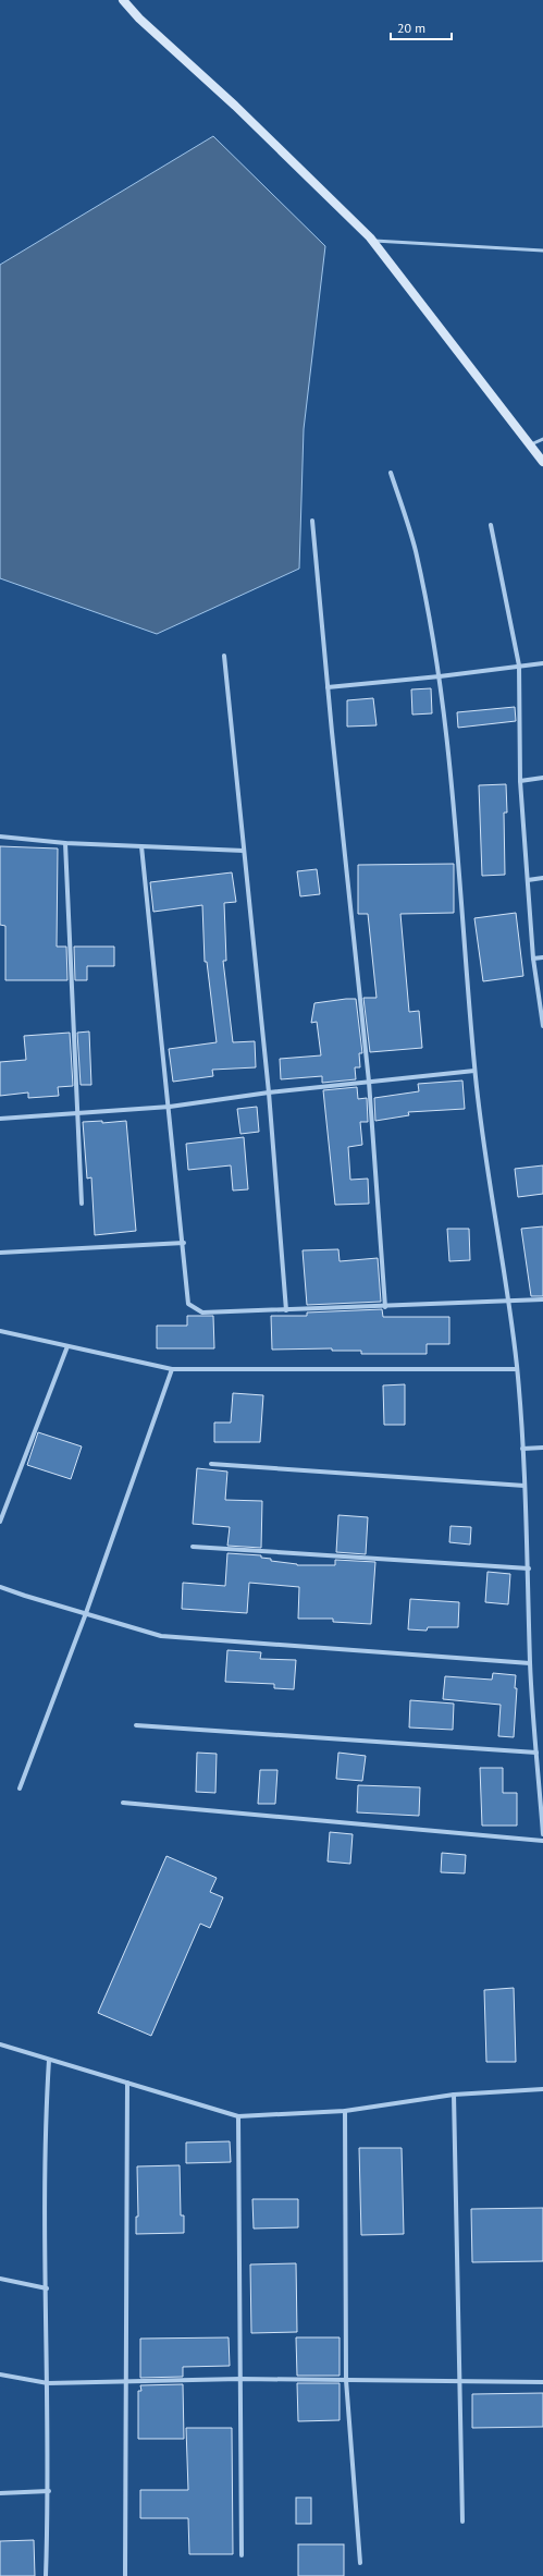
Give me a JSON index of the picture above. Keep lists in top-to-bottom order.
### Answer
{
  "scale_bar": "20 m"
}
